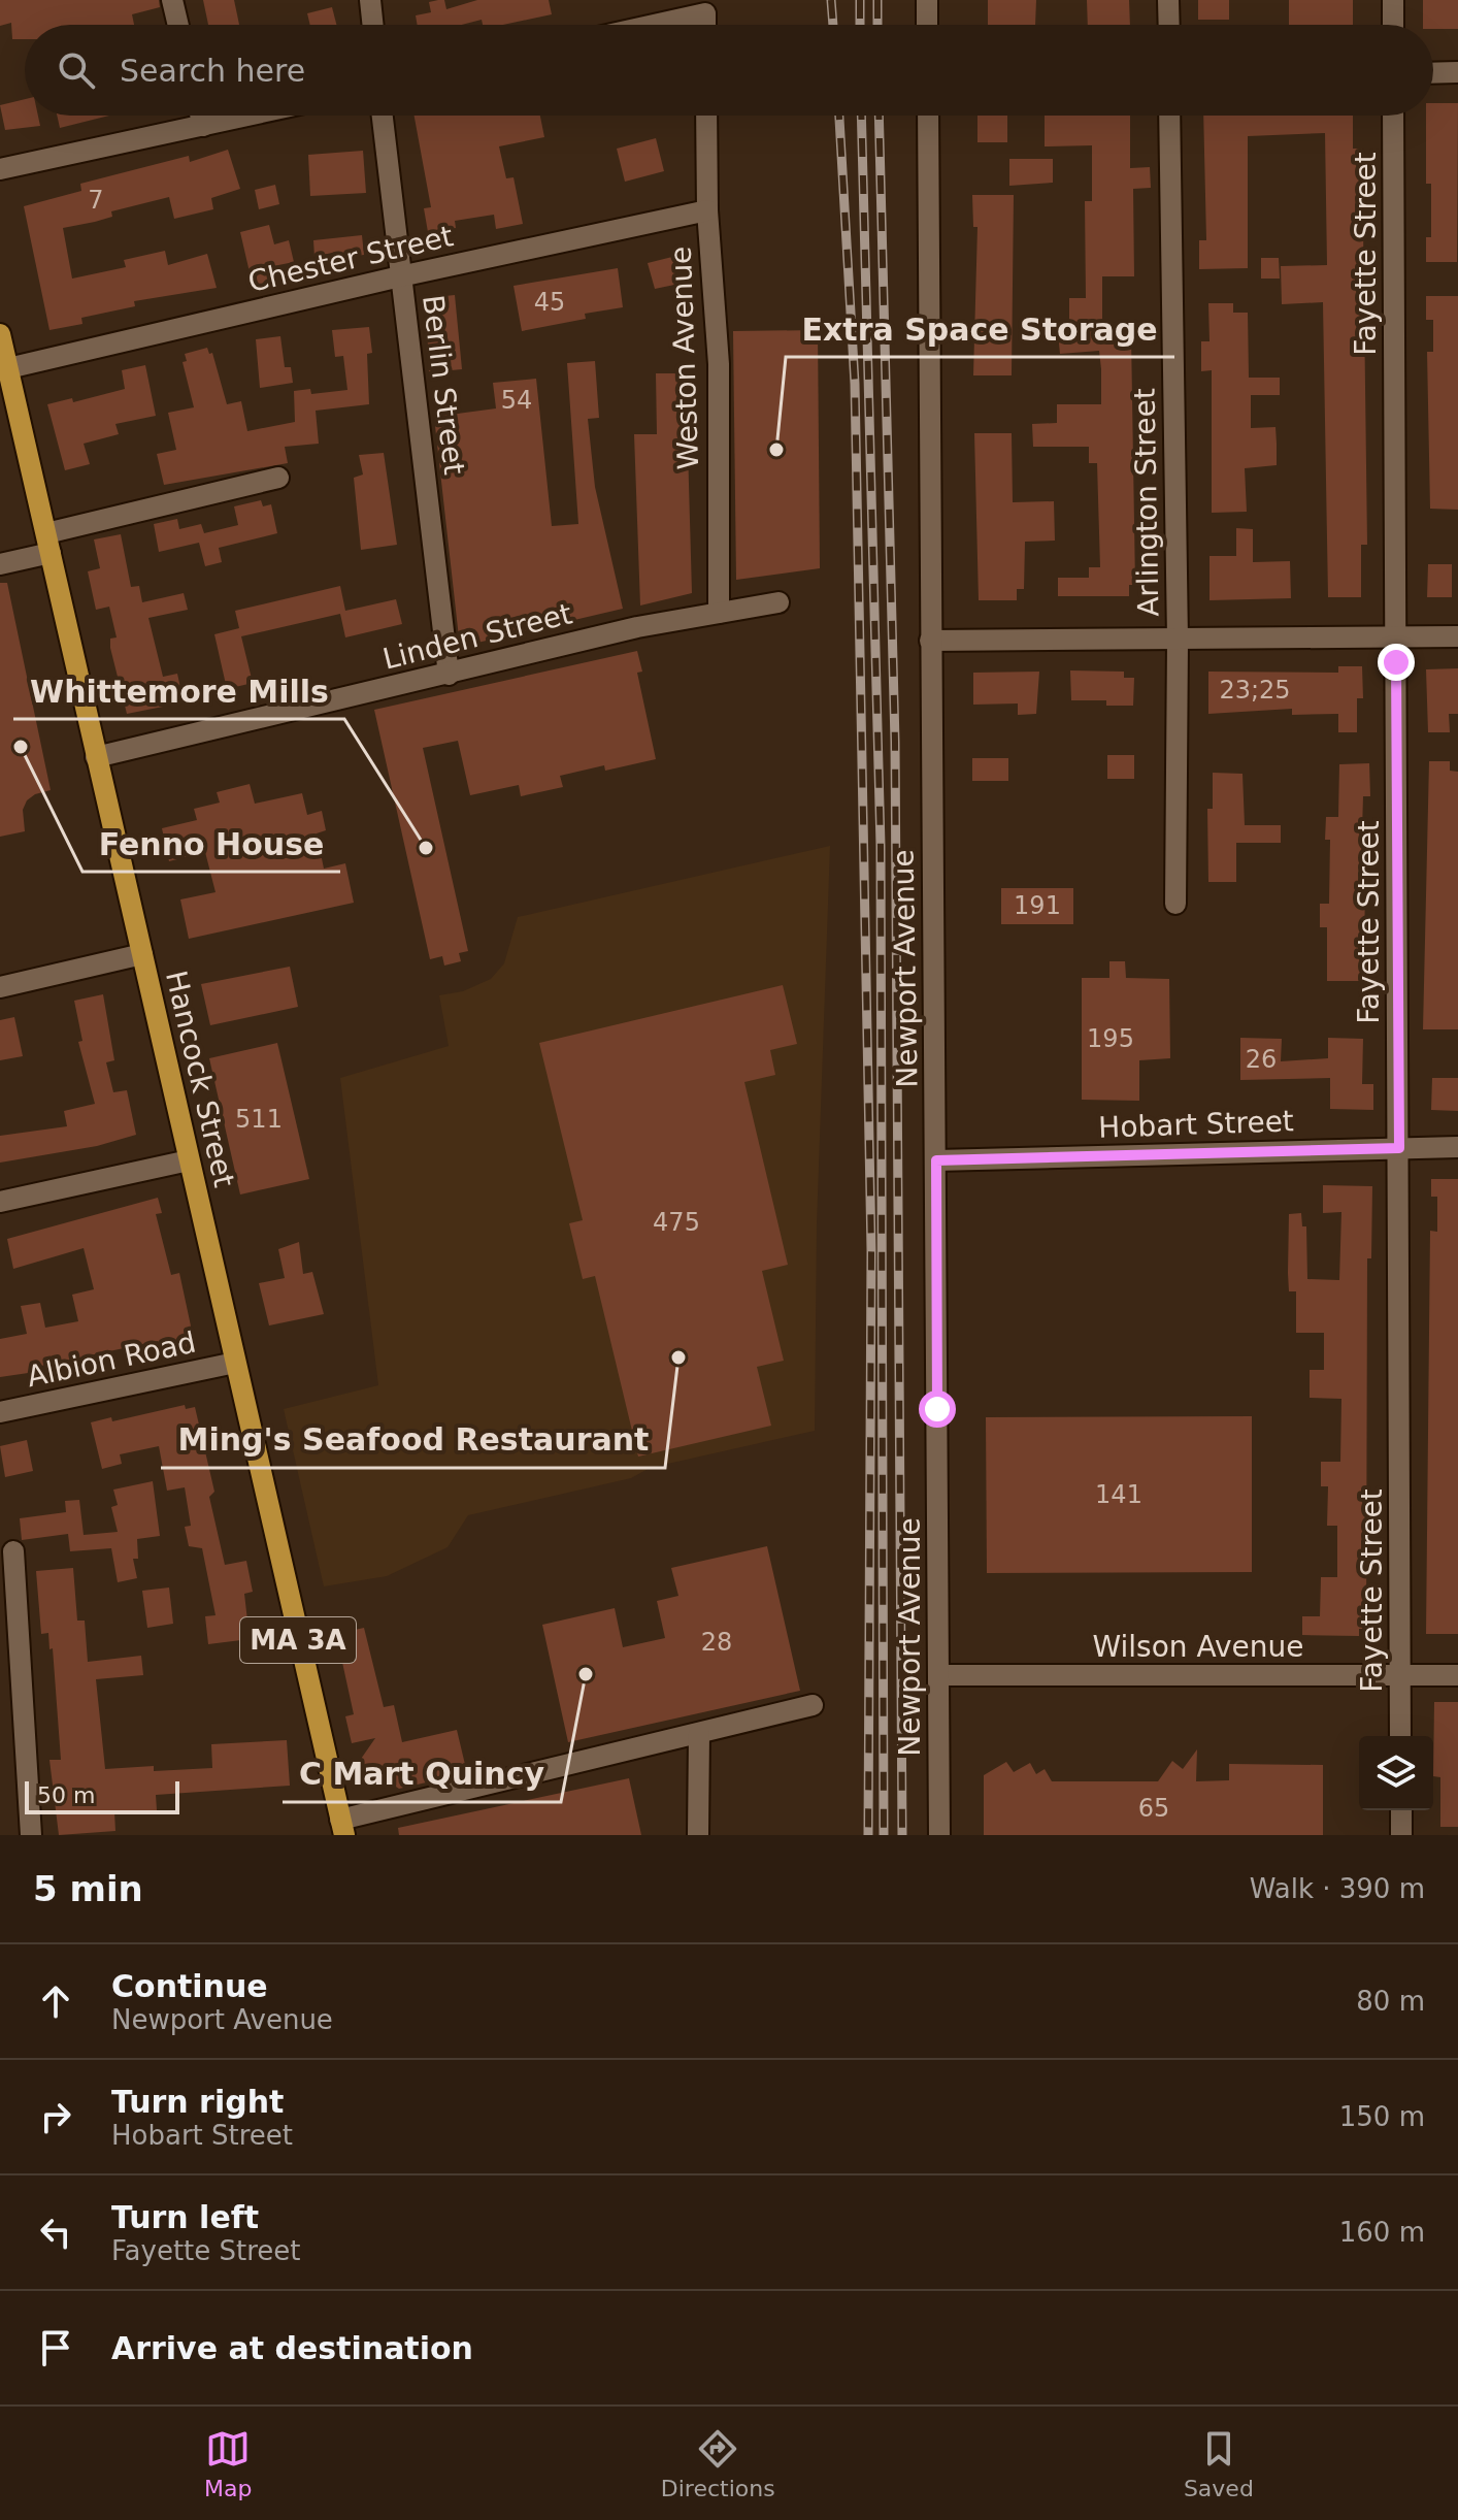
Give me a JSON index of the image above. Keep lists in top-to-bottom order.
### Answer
{
  "streets": {
    "main road": ["Hancock Street", "MA 3A"],
    "street": [
      "Fayette Street",
      "Chester Street",
      "Weston Avenue",
      "Berlin Street",
      "Arlington Street",
      "Linden Street",
      "Newport Avenue",
      "Hobart Street",
      "Albion Road",
      "Wilson Avenue"
    ]
  },
  "crossings": [
    ["Fayette Street", "Hobart Street"],
    ["Fayette Street", "Wilson Avenue"],
    ["Chester Street", "Weston Avenue"],
    ["Chester Street", "Berlin Street"],
    ["Chester Street", "Hancock Street"],
    ["Weston Avenue", "Linden Street"],
    ["Berlin Street", "Linden Street"],
    ["Linden Street", "Hancock Street"],
    ["Newport Avenue", "Hobart Street"],
    ["Newport Avenue", "Wilson Avenue"],
    ["Hancock Street", "Albion Road"]
  ],
  "places": [
    "Extra Space Storage",
    "Fenno House",
    "Whittemore Mills",
    "Ming's Seafood Restaurant",
    "C Mart Quincy"
  ],
  "house_numbers": [
    "7",
    "45",
    "54",
    "23;25",
    "191",
    "195",
    "26",
    "511",
    "475",
    "141",
    "28",
    "65"
  ],
  "scale_bar": "50 m",
  "page": {
    "search": "Search here",
    "scale": "50 m",
    "heading": ["5 min", "Walk · 390 m"],
    "list": [
      ["Continue", "Newport Avenue", "80 m"],
      ["Turn right", "Hobart Street", "150 m"],
      ["Turn left", "Fayette Street", "160 m"],
      "Arrive at destination"
    ],
    "nav": ["Map", "Directions", "Saved"]
  }
}
